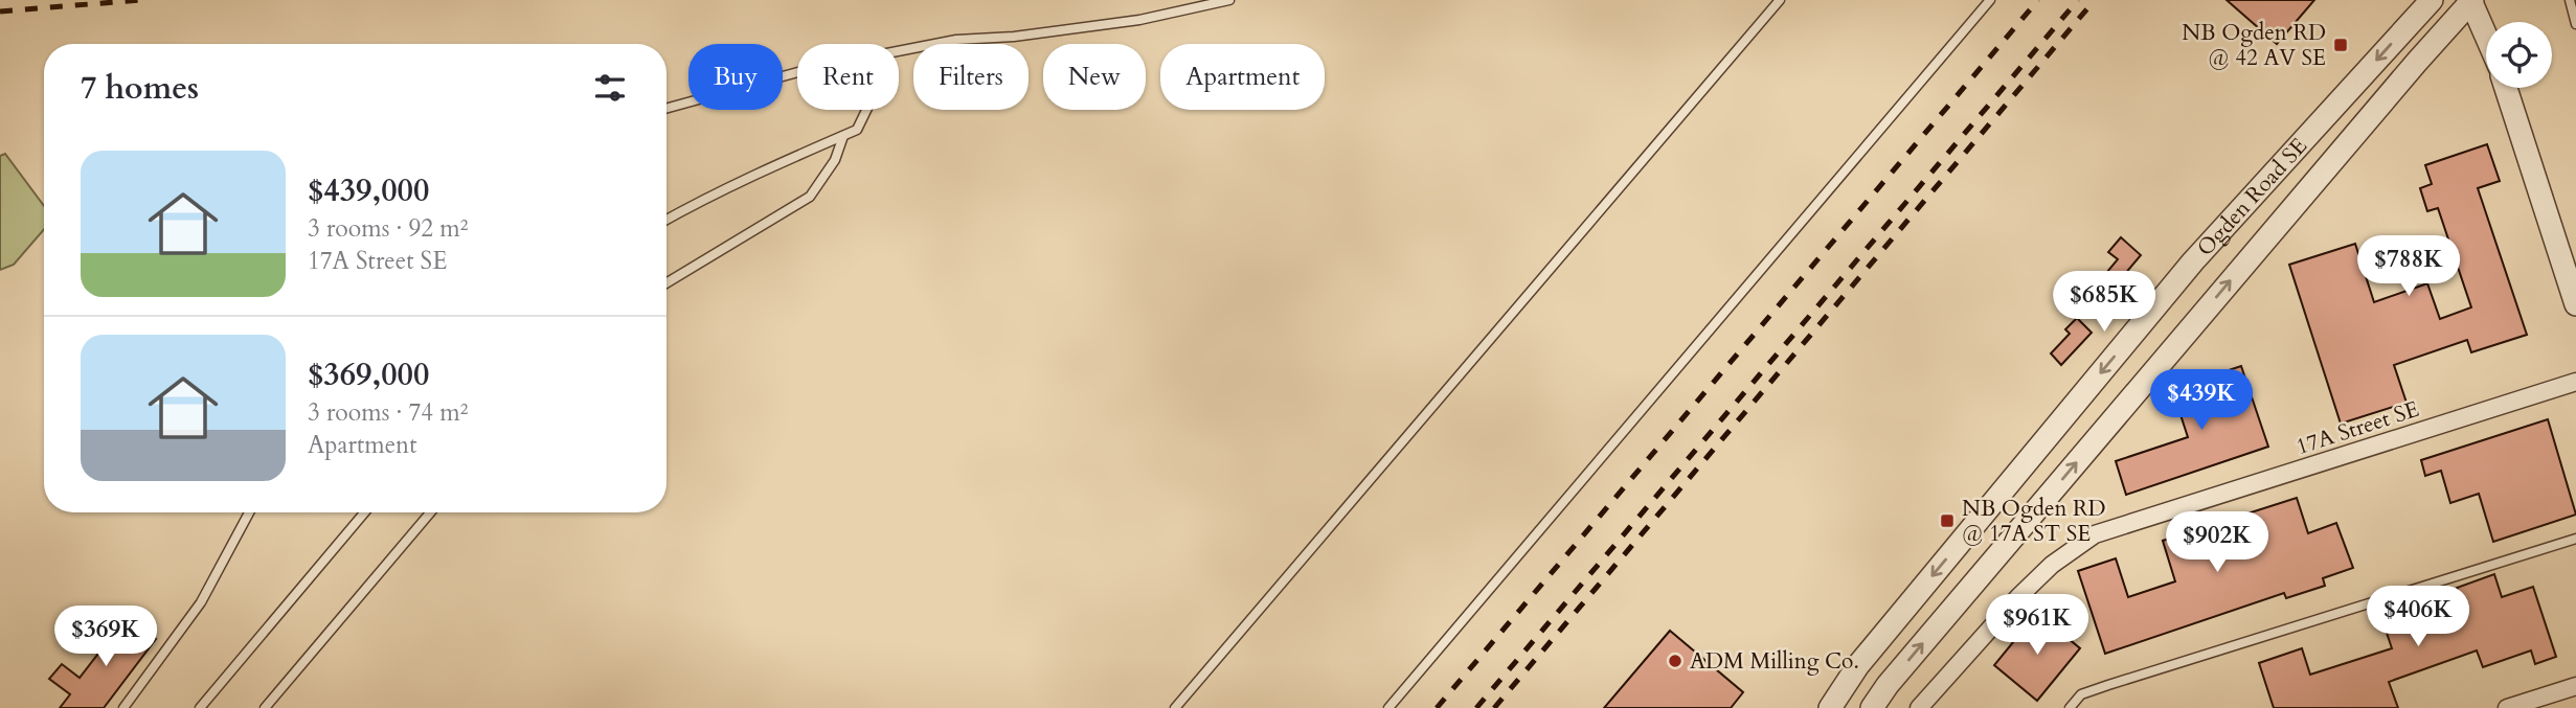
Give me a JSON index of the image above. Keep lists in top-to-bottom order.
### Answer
{
  "streets": {
    "street": ["Ogden Road SE", "17A Street SE"]
  },
  "places": {
    "transit": ["NB Ogden RD @ 42 AV SE", "NB Ogden RD @ 17A ST SE"],
    "other": ["ADM Milling Co."]
  },
  "page": {
    "chip": [
      "Buy",
      "Rent",
      "Filters",
      "New",
      "Apartment"
    ],
    "heading": "7 homes",
    "list": [
      {
        "name": "$439,000",
        "note": "3 rooms · 92 m² · 17A Street SE"
      },
      {
        "name": "$369,000",
        "note": "3 rooms · 74 m² · Apartment"
      }
    ],
    "price": [
      "$788K",
      "$685K",
      "$439K",
      "$902K",
      "$406K",
      "$961K",
      "$369K"
    ]
  }
}
